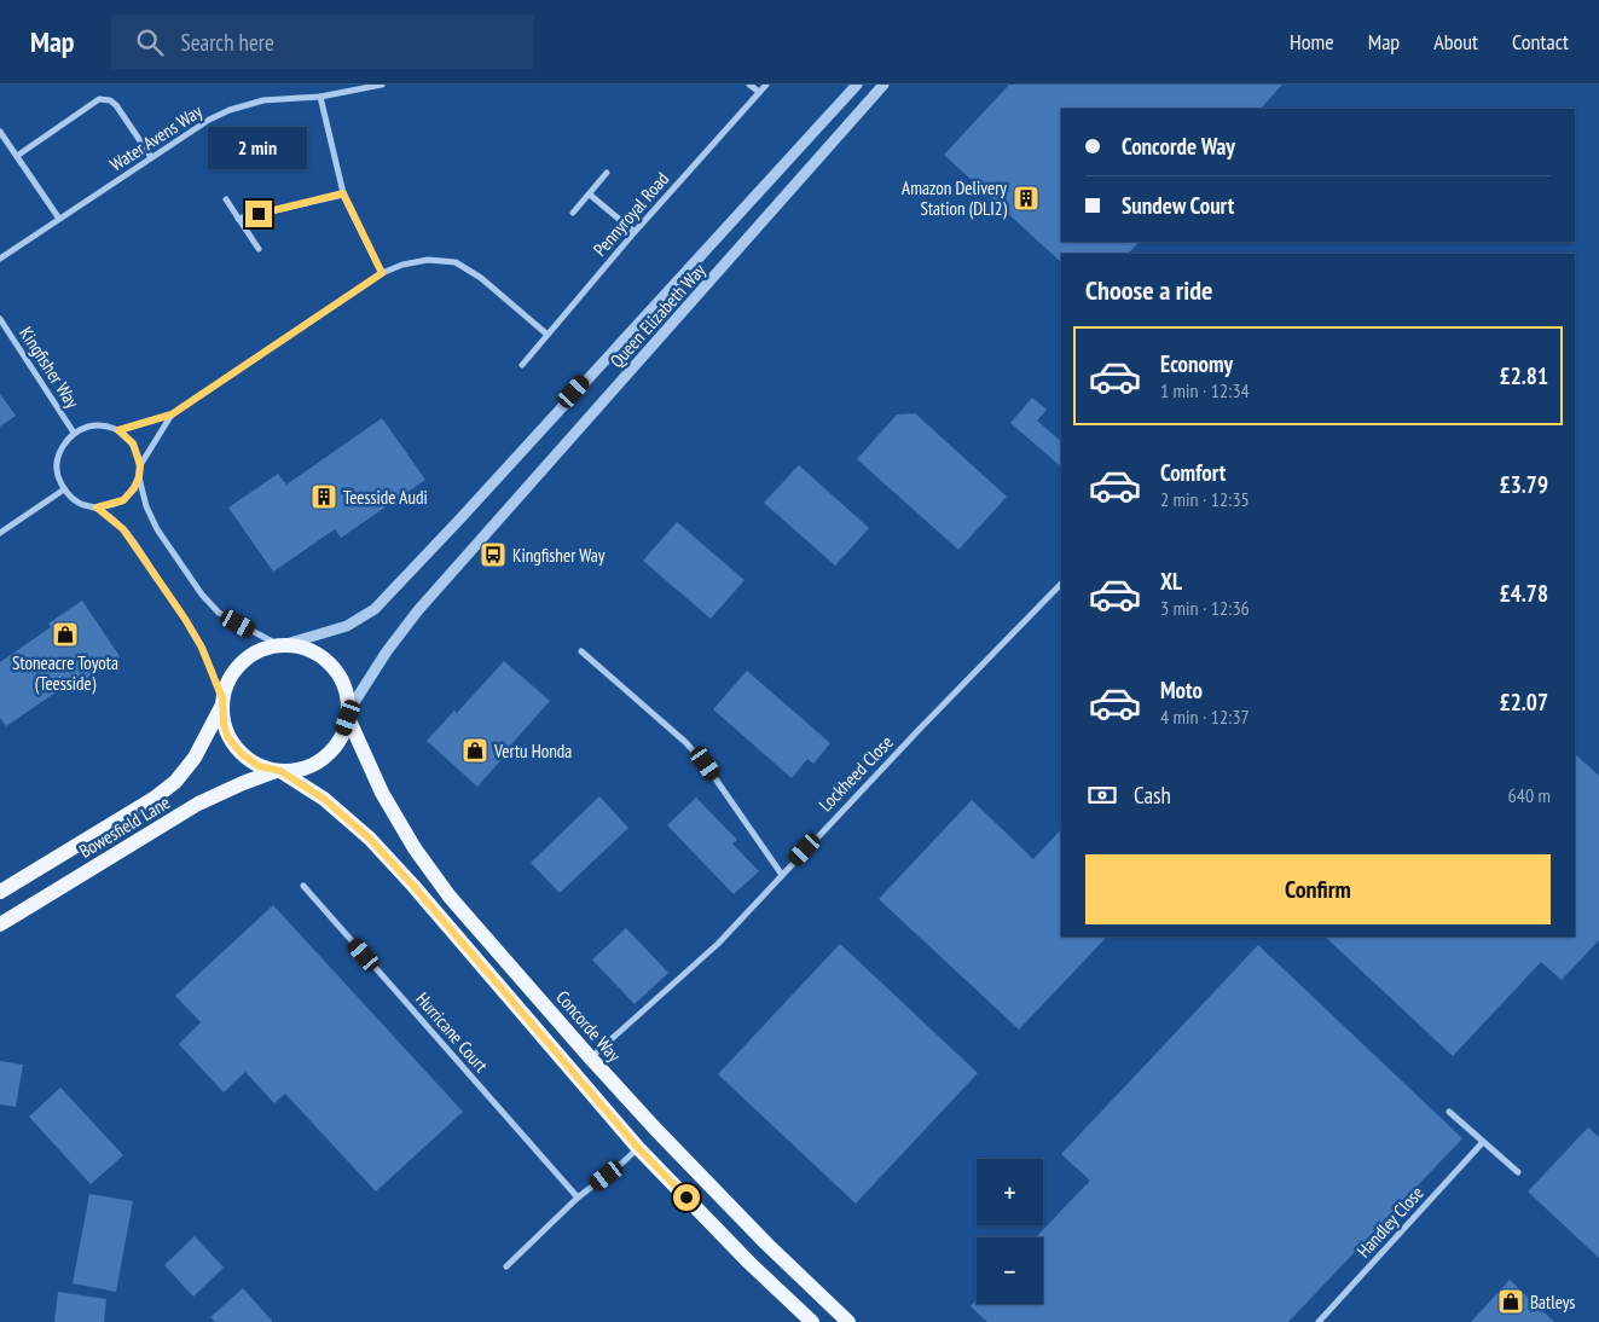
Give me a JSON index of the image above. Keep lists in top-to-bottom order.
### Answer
{
  "streets": {
    "main road": ["Bowesfield Lane", "Concorde Way"],
    "street": [
      "Water Avens Way",
      "Pennyroyal Road",
      "Queen Elizabeth Way",
      "Kingfisher Way",
      "Lockheed Close",
      "Hurricane Court",
      "Handley Close"
    ]
  },
  "crossings": [
    ["Queen Elizabeth Way", "Bowesfield Lane"],
    ["Queen Elizabeth Way", "Concorde Way"],
    ["Lockheed Close", "Concorde Way"],
    ["Bowesfield Lane", "Concorde Way"]
  ],
  "places": {
    "building": ["Amazon Delivery Station (DLI2)", "Teesside Audi"],
    "bus stop": ["Kingfisher Way"],
    "shop": ["Stoneacre Toyota (Teesside)", "Vertu Honda", "Batleys"]
  },
  "page": {
    "header": "Map",
    "search": "Search here",
    "nav": [
      "Home",
      "Map",
      "About",
      "Contact"
    ],
    "banner": ["Concorde Way", "Sundew Court"],
    "bubble": "2 min",
    "heading": "Choose a ride",
    "list": [
      {
        "name": "Economy",
        "note": "1 min · 12:34",
        "value": "£2.81"
      },
      {
        "name": "Comfort",
        "note": "2 min · 12:35",
        "value": "£3.79"
      },
      {
        "name": "XL",
        "note": "3 min · 12:36",
        "value": "£4.78"
      },
      {
        "name": "Moto",
        "note": "4 min · 12:37",
        "value": "£2.07"
      }
    ],
    "pay": ["Cash", "640 m"],
    "buttons": "Confirm",
    "map_buttons": ["+", "−"]
  }
}
